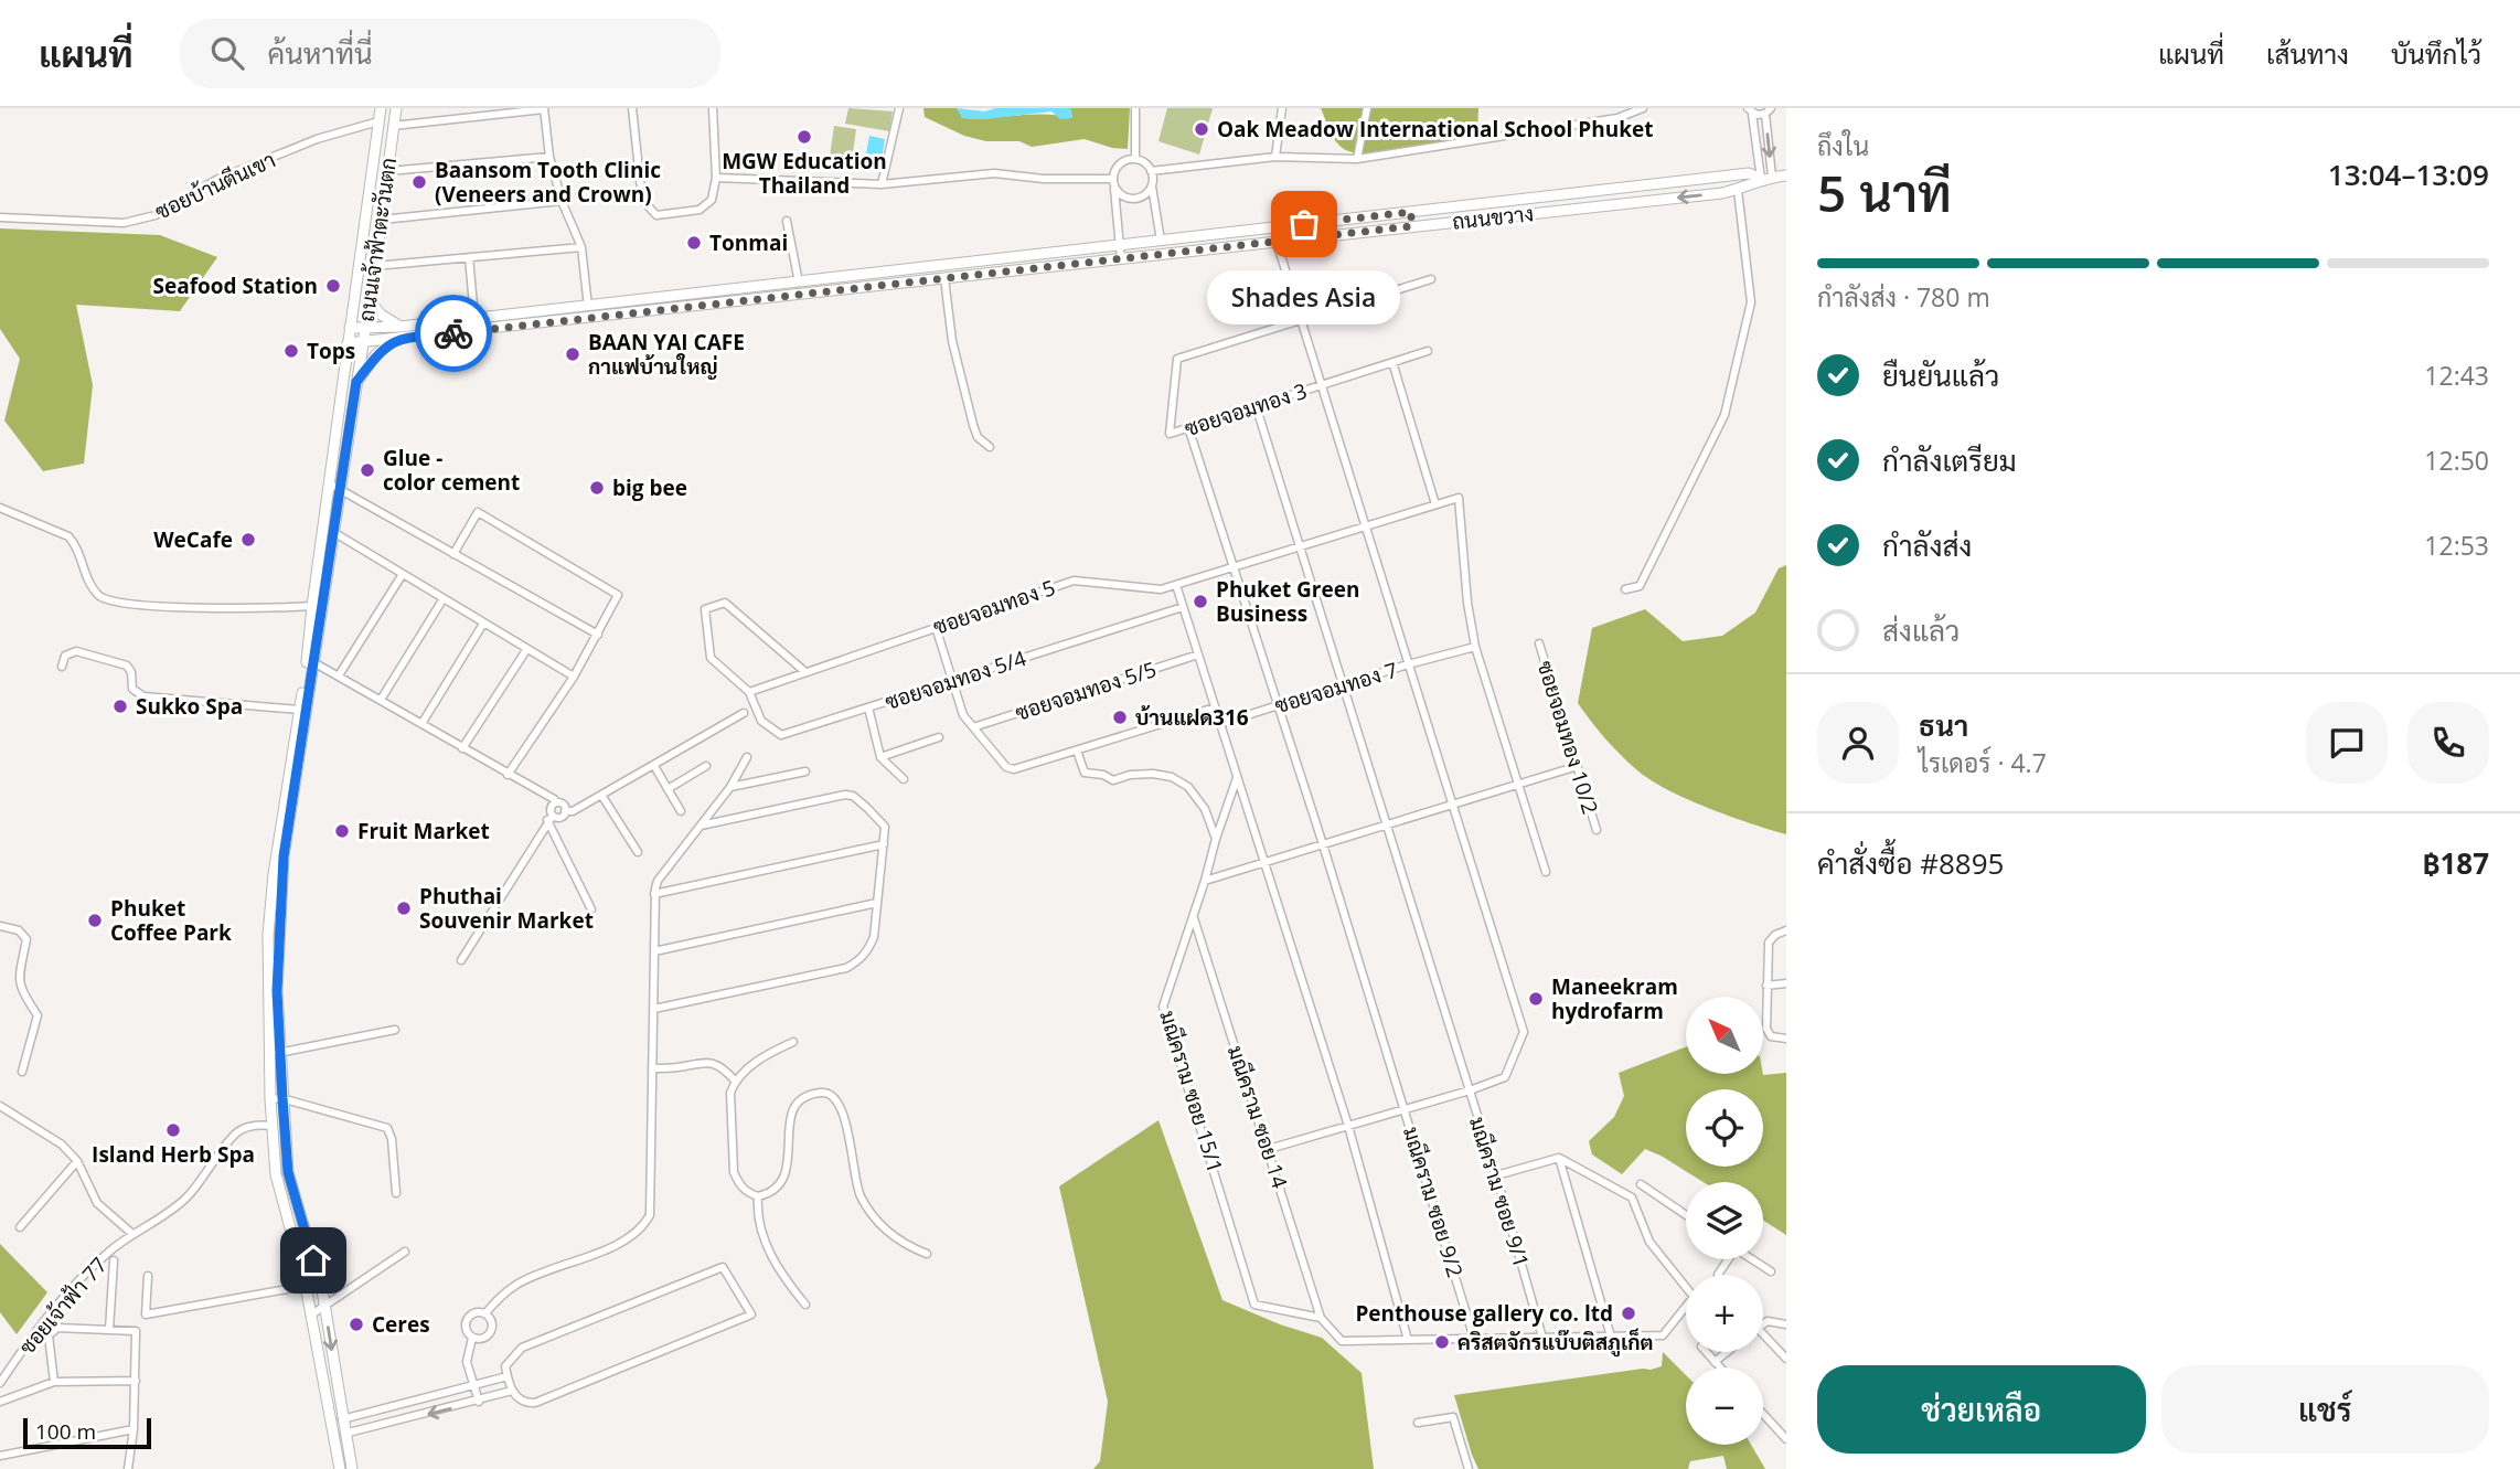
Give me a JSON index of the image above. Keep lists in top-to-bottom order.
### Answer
{
  "streets": {
    "main road": ["ถนนขวาง", "ถนนเจ้าฟ้าตะวันตก"],
    "street": [
      "ซอยบ้านตีนเขา",
      "ซอยจอมทอง 3",
      "ซอยจอมทอง 5",
      "ซอยจอมทอง 5/4",
      "ซอยจอมทอง 7",
      "ซอยจอมทอง 5/5",
      "ซอยจอมทอง 10/2",
      "มณีคราม ซอย 15/1",
      "มณีคราม ซอย 14",
      "มณีคราม ซอย 9/1",
      "มณีคราม ซอย 9/2",
      "ซอยเจ้าฟ้า 77"
    ]
  },
  "crossings": [
    ["ซอยบ้านตีนเขา", "ถนนเจ้าฟ้าตะวันตก"],
    ["ถนนขวาง", "ถนนเจ้าฟ้าตะวันตก"],
    ["ถนนเจ้าฟ้าตะวันตก", "ซอยเจ้าฟ้า 77"],
    ["ซอยจอมทอง 3", "มณีคราม ซอย 9/1"],
    ["ซอยจอมทอง 3", "มณีคราม ซอย 9/2"],
    ["ซอยจอมทอง 5", "ซอยจอมทอง 5/4"],
    ["ซอยจอมทอง 5", "ซอยจอมทอง 7"],
    ["ซอยจอมทอง 5", "มณีคราม ซอย 9/1"],
    ["ซอยจอมทอง 5", "มณีคราม ซอย 9/2"],
    ["ซอยจอมทอง 7", "มณีคราม ซอย 9/1"],
    ["ซอยจอมทอง 7", "มณีคราม ซอย 9/2"],
    ["มณีคราม ซอย 15/1", "มณีคราม ซอย 14"]
  ],
  "places": [
    "Oak Meadow International School Phuket",
    "MGW Education Thailand",
    "Baansom Tooth Clinic (Veneers and Crown)",
    "Shades Asia",
    "Tonmai",
    "Seafood Station",
    "Tops",
    "BAAN YAI CAFE กาแฟบ้านใหญ่",
    "Glue - color cement",
    "big bee",
    "WeCafe",
    "Phuket Green Business",
    "Sukko Spa",
    "บ้านแฝด316",
    "Fruit Market",
    "Phuthai Souvenir Market",
    "Phuket Coffee Park",
    "Maneekram hydrofarm",
    "Island Herb Spa",
    "Penthouse gallery co. ltd",
    "Ceres",
    "คริสตจักรแบ๊บติสภูเก็ต"
  ],
  "scale_bar": "100 m",
  "north": "top left",
  "page": {
    "header": "แผนที่",
    "search": "ค้นหาที่นี่",
    "nav": ["แผนที่", "เส้นทาง", "บันทึกไว้"],
    "heading": ["5 นาที", "ถึงใน", "13:04–13:09"],
    "panel": [
      "ธนา",
      "ไรเดอร์ · 4.7",
      "คำสั่งซื้อ #8895",
      "฿187"
    ],
    "bar": "กำลังส่ง · 780 m",
    "bubble": "Shades Asia",
    "list": [
      ["ยืนยันแล้ว", "12:43"],
      ["กำลังเตรียม", "12:50"],
      ["กำลังส่ง", "12:53"],
      "ส่งแล้ว"
    ],
    "map_buttons": ["+", "−"],
    "buttons": ["ช่วยเหลือ", "แชร์"],
    "scale": "100 m"
  }
}
